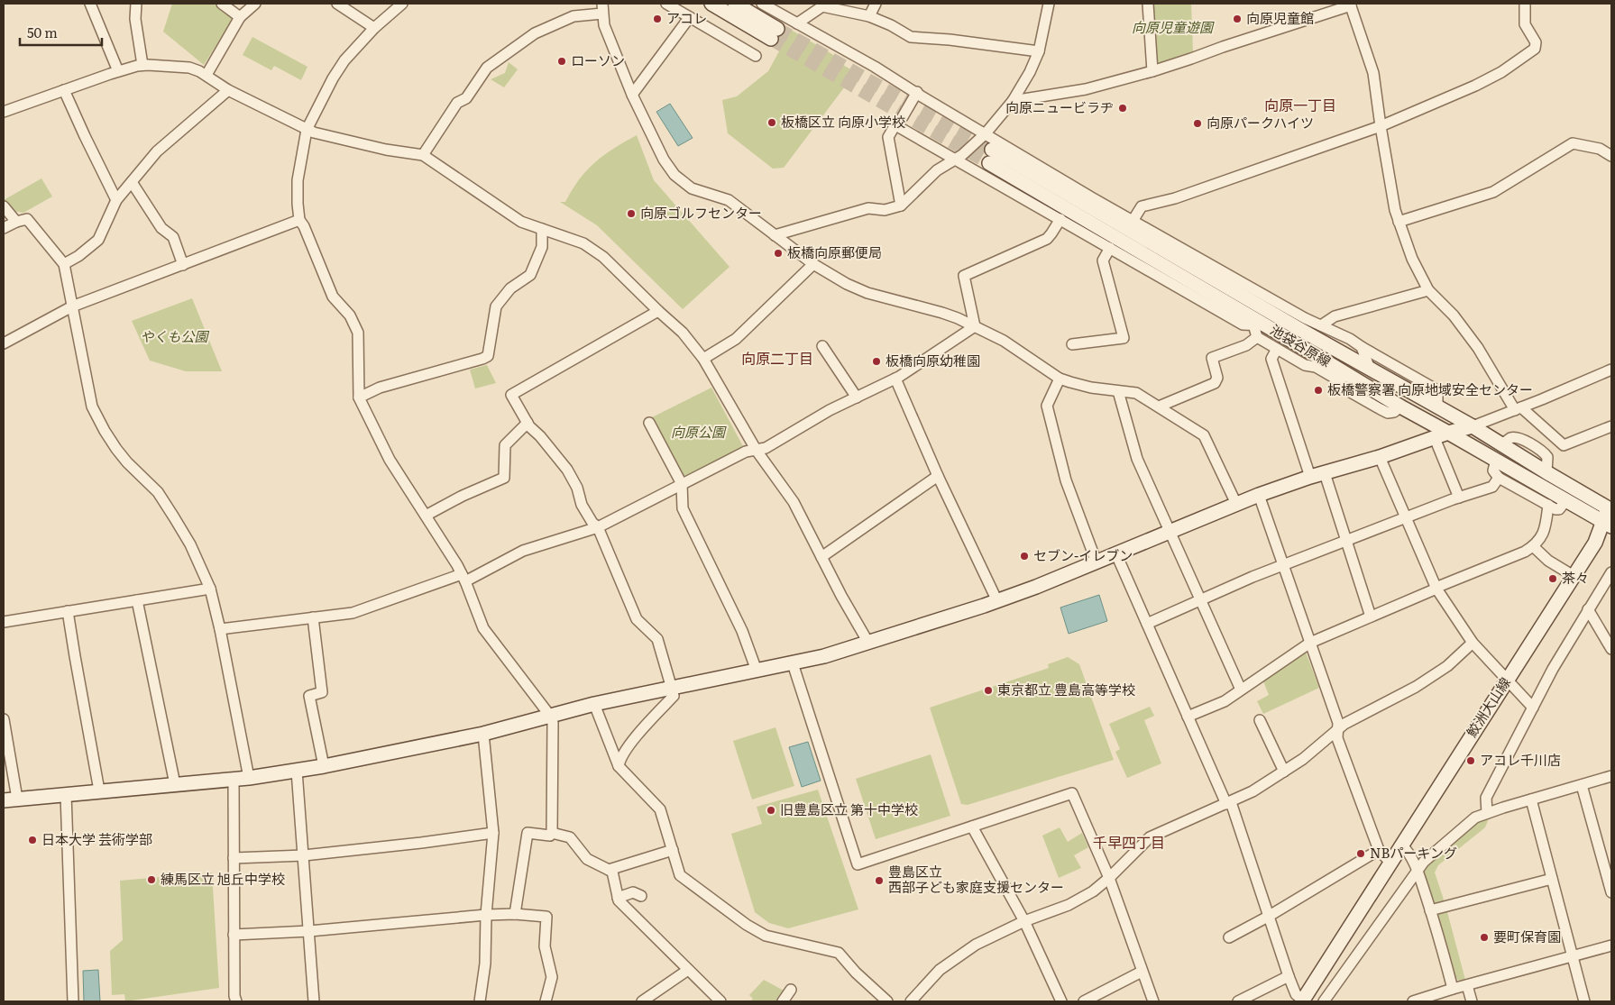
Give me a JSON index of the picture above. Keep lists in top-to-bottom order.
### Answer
{
  "streets": {
    "main road": ["池袋谷原線", "鮫洲大山線"]
  },
  "crossings": [
    ["池袋谷原線", "鮫洲大山線"]
  ],
  "districts": ["向原一丁目", "向原二丁目", "千早四丁目"],
  "parks": ["向原児童遊園", "やくも公園", "向原公園"],
  "places": [
    "アコレ",
    "向原児童館",
    "ローソン",
    "向原ニュービラヂ",
    "板橋区立 向原小学校",
    "向原パークハイツ",
    "向原ゴルフセンター",
    "板橋向原郵便局",
    "板橋向原幼稚園",
    "板橋警察署 向原地域安全センター",
    "セブン-イレブン",
    "茶々",
    "東京都立 豊島高等学校",
    "アコレ千川店",
    "旧豊島区立 第十中学校",
    "日本大学 芸術学部",
    "NBパーキング",
    "練馬区立 旭丘中学校",
    "豊島区立 西部子ども家庭支援センター",
    "要町保育園"
  ],
  "scale_bar": "50 m"
}
